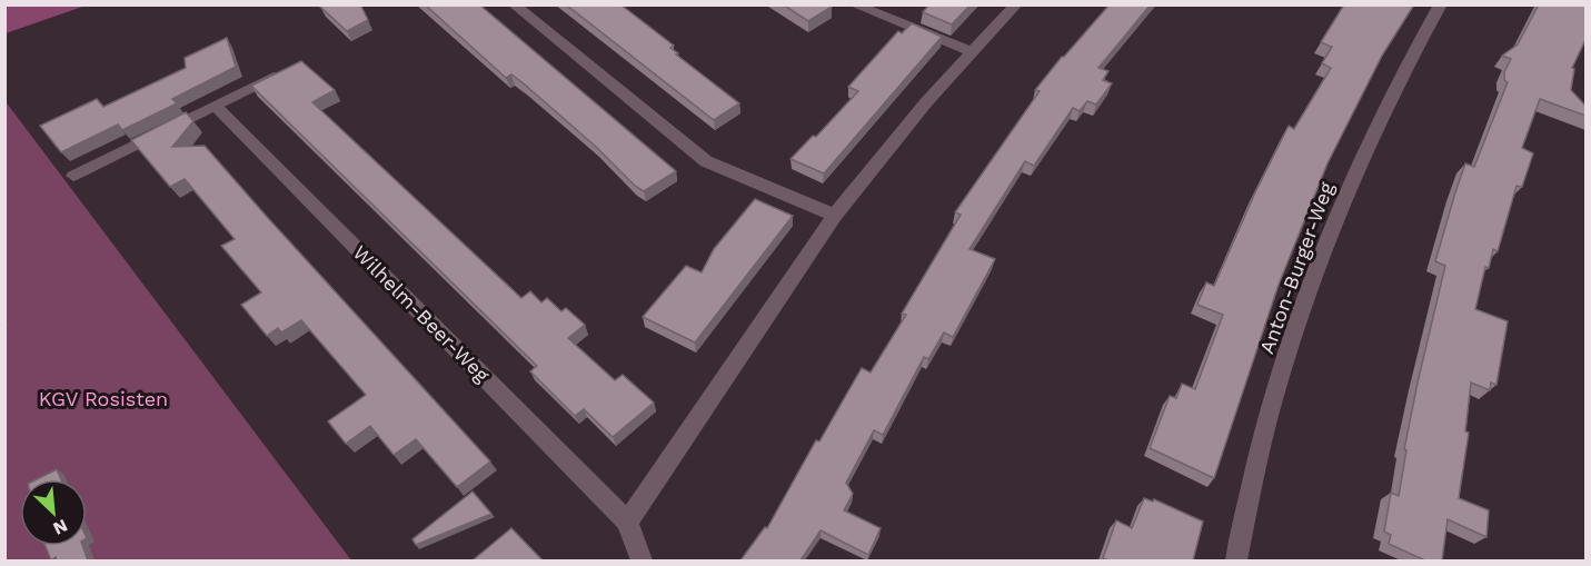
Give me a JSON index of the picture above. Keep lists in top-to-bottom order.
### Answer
{
  "streets": {
    "street": ["Anton-Burger-Weg", "Wilhelm-Beer-Weg"]
  },
  "parks": ["KGV Rosisten"],
  "north": "bottom right"
}
